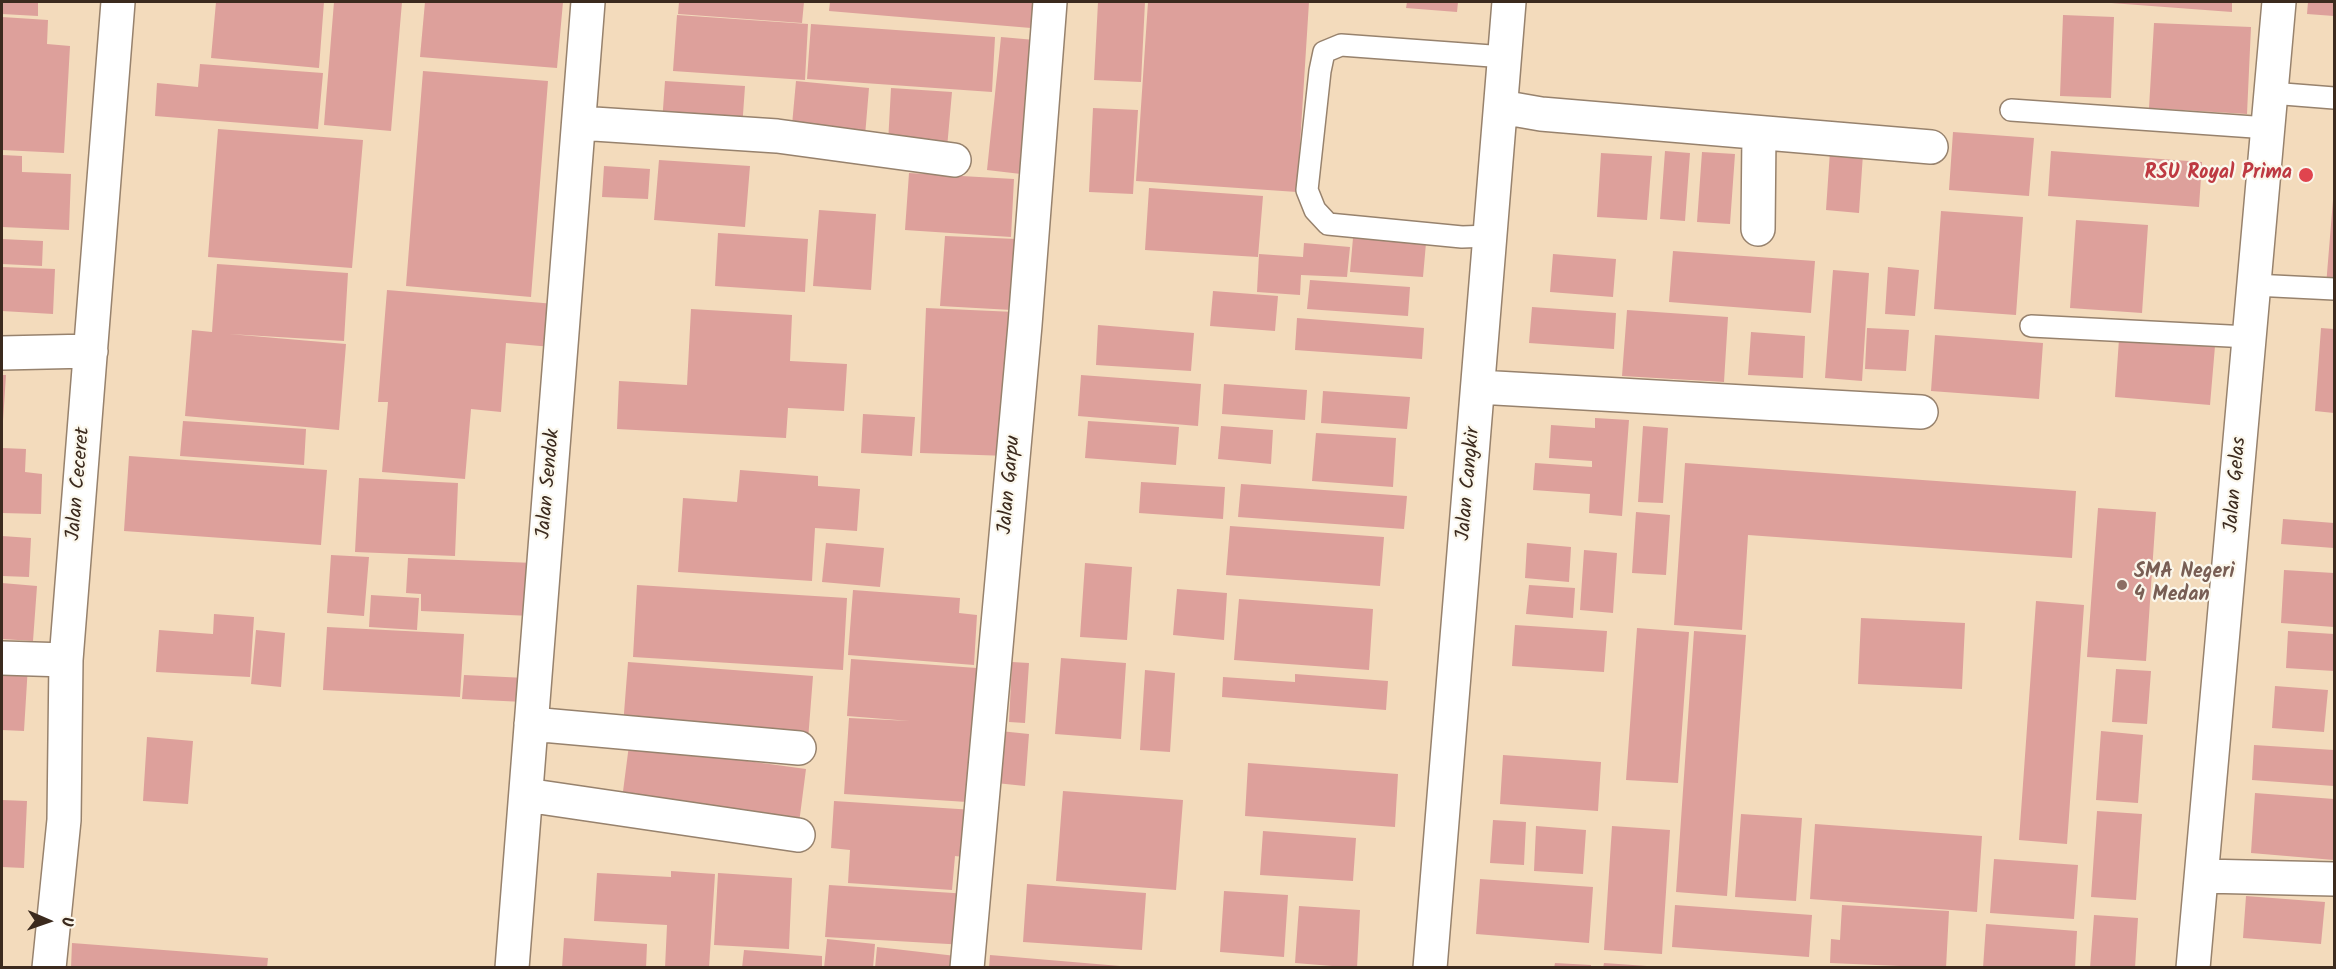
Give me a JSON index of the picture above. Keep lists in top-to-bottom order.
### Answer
{
  "streets": {
    "street": [
      "Jalan Ceceret",
      "Jalan Sendok",
      "Jalan Cangkir",
      "Jalan Garpu",
      "Jalan Gelas"
    ]
  },
  "places": ["RSU Royal Prima", "SMA Negeri 4 Medan"],
  "north": "right"
}
